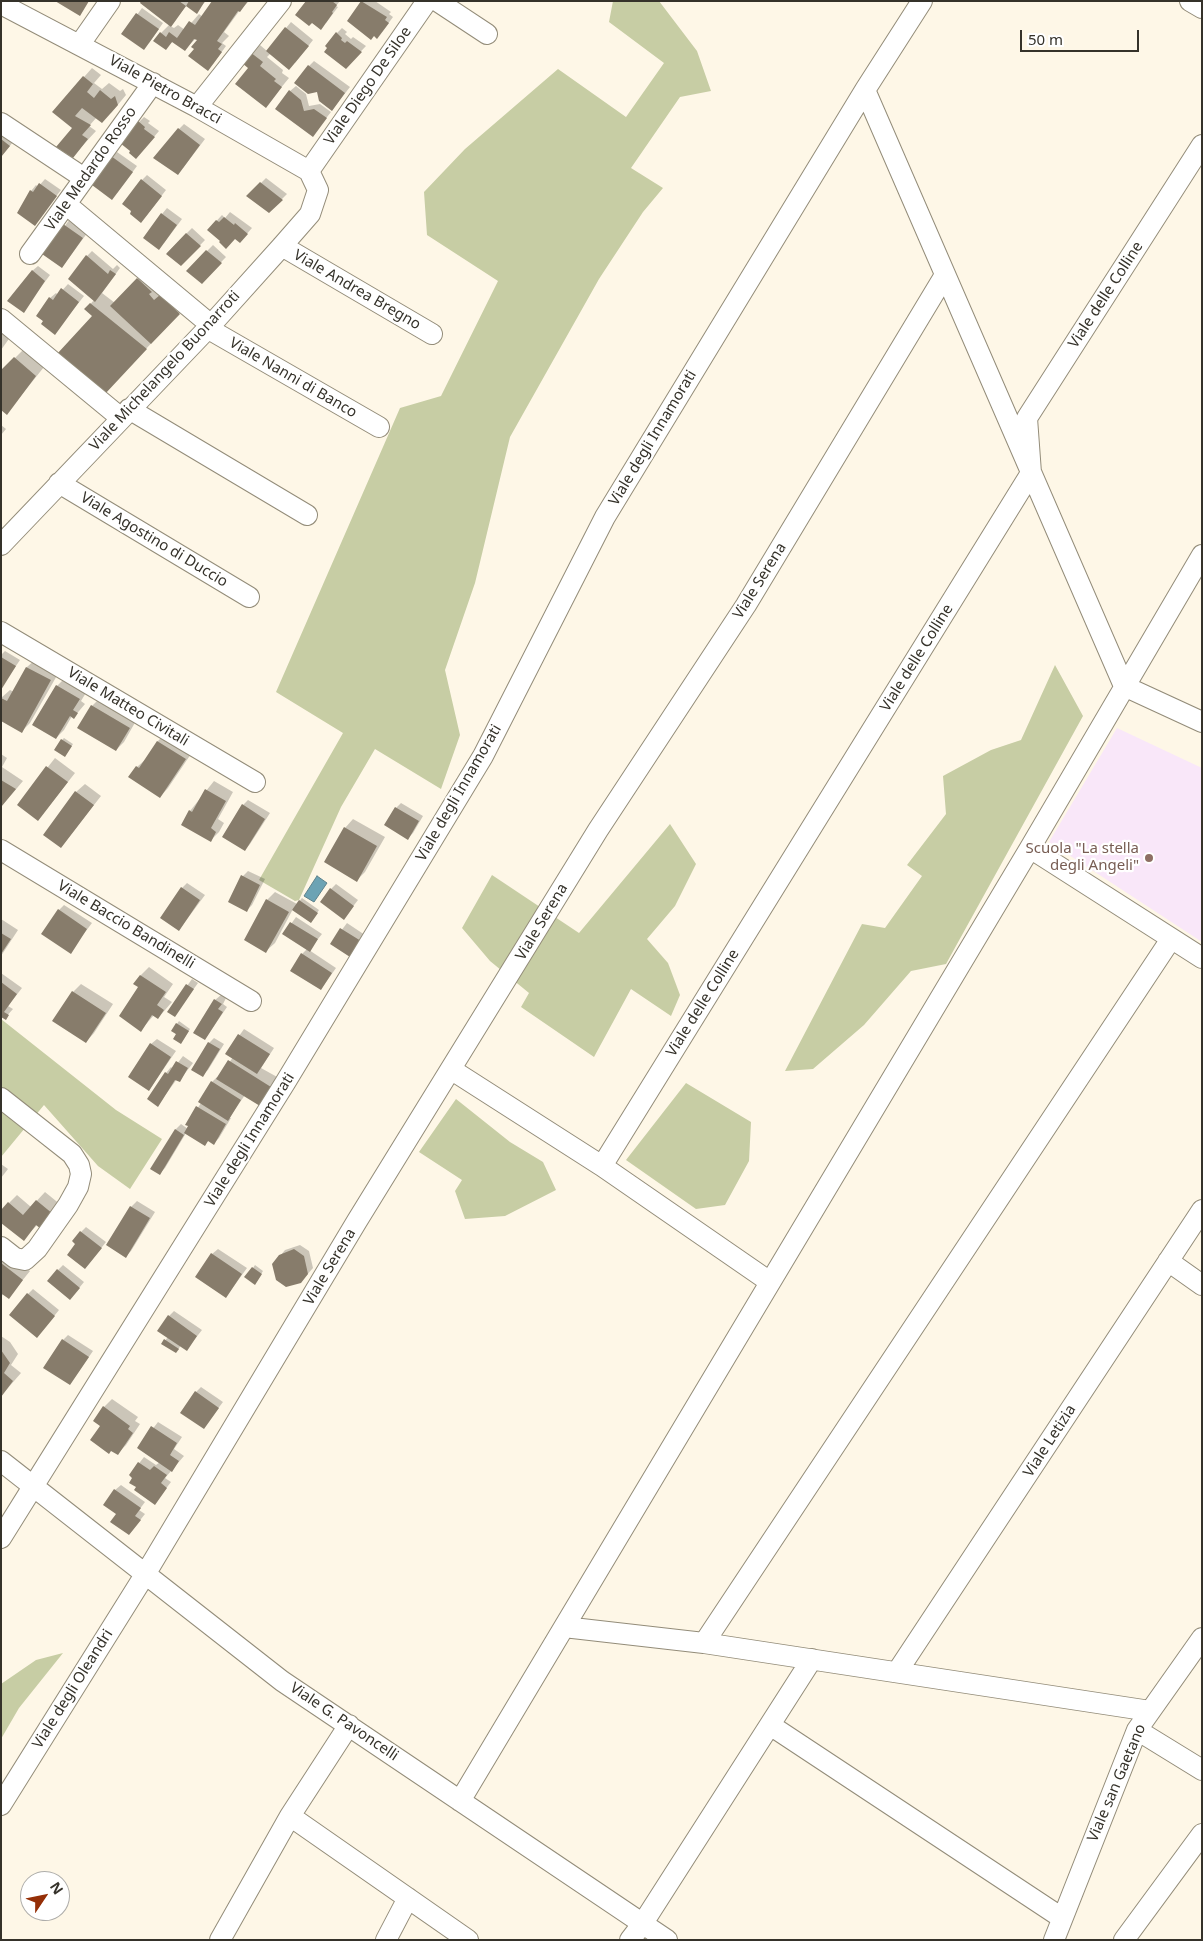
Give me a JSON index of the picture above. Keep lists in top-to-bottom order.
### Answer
{
  "streets": {
    "street": [
      "Viale Diego De Siloe",
      "Viale Pietro Bracci",
      "Viale Medardo Rosso",
      "Viale Andrea Bregno",
      "Viale delle Colline",
      "Viale Michelangelo Buonarroti",
      "Viale Nanni di Banco",
      "Viale degli Innamorati",
      "Viale Agostino di Duccio",
      "Viale Serena",
      "Viale Matteo Civitali",
      "Viale Baccio Bandinelli",
      "Viale Letizia",
      "Viale degli Oleandri",
      "Viale G. Pavoncelli",
      "Viale san Gaetano"
    ]
  },
  "crossings": [
    ["Viale Diego De Siloe", "Viale Pietro Bracci"],
    ["Viale Diego De Siloe", "Viale Michelangelo Buonarroti"],
    ["Viale Pietro Bracci", "Viale Medardo Rosso"],
    ["Viale Pietro Bracci", "Viale Michelangelo Buonarroti"],
    ["Viale Medardo Rosso", "Viale Nanni di Banco"],
    ["Viale Andrea Bregno", "Viale Michelangelo Buonarroti"],
    ["Viale Michelangelo Buonarroti", "Viale Nanni di Banco"],
    ["Viale Michelangelo Buonarroti", "Viale Agostino di Duccio"],
    ["Viale degli Innamorati", "Viale G. Pavoncelli"],
    ["Viale Serena", "Viale degli Oleandri"],
    ["Viale Serena", "Viale G. Pavoncelli"],
    ["Viale degli Oleandri", "Viale G. Pavoncelli"]
  ],
  "places": ["Scuola \"La stella degli Angeli\""],
  "scale_bar": "50 m",
  "north": "top right"
}
